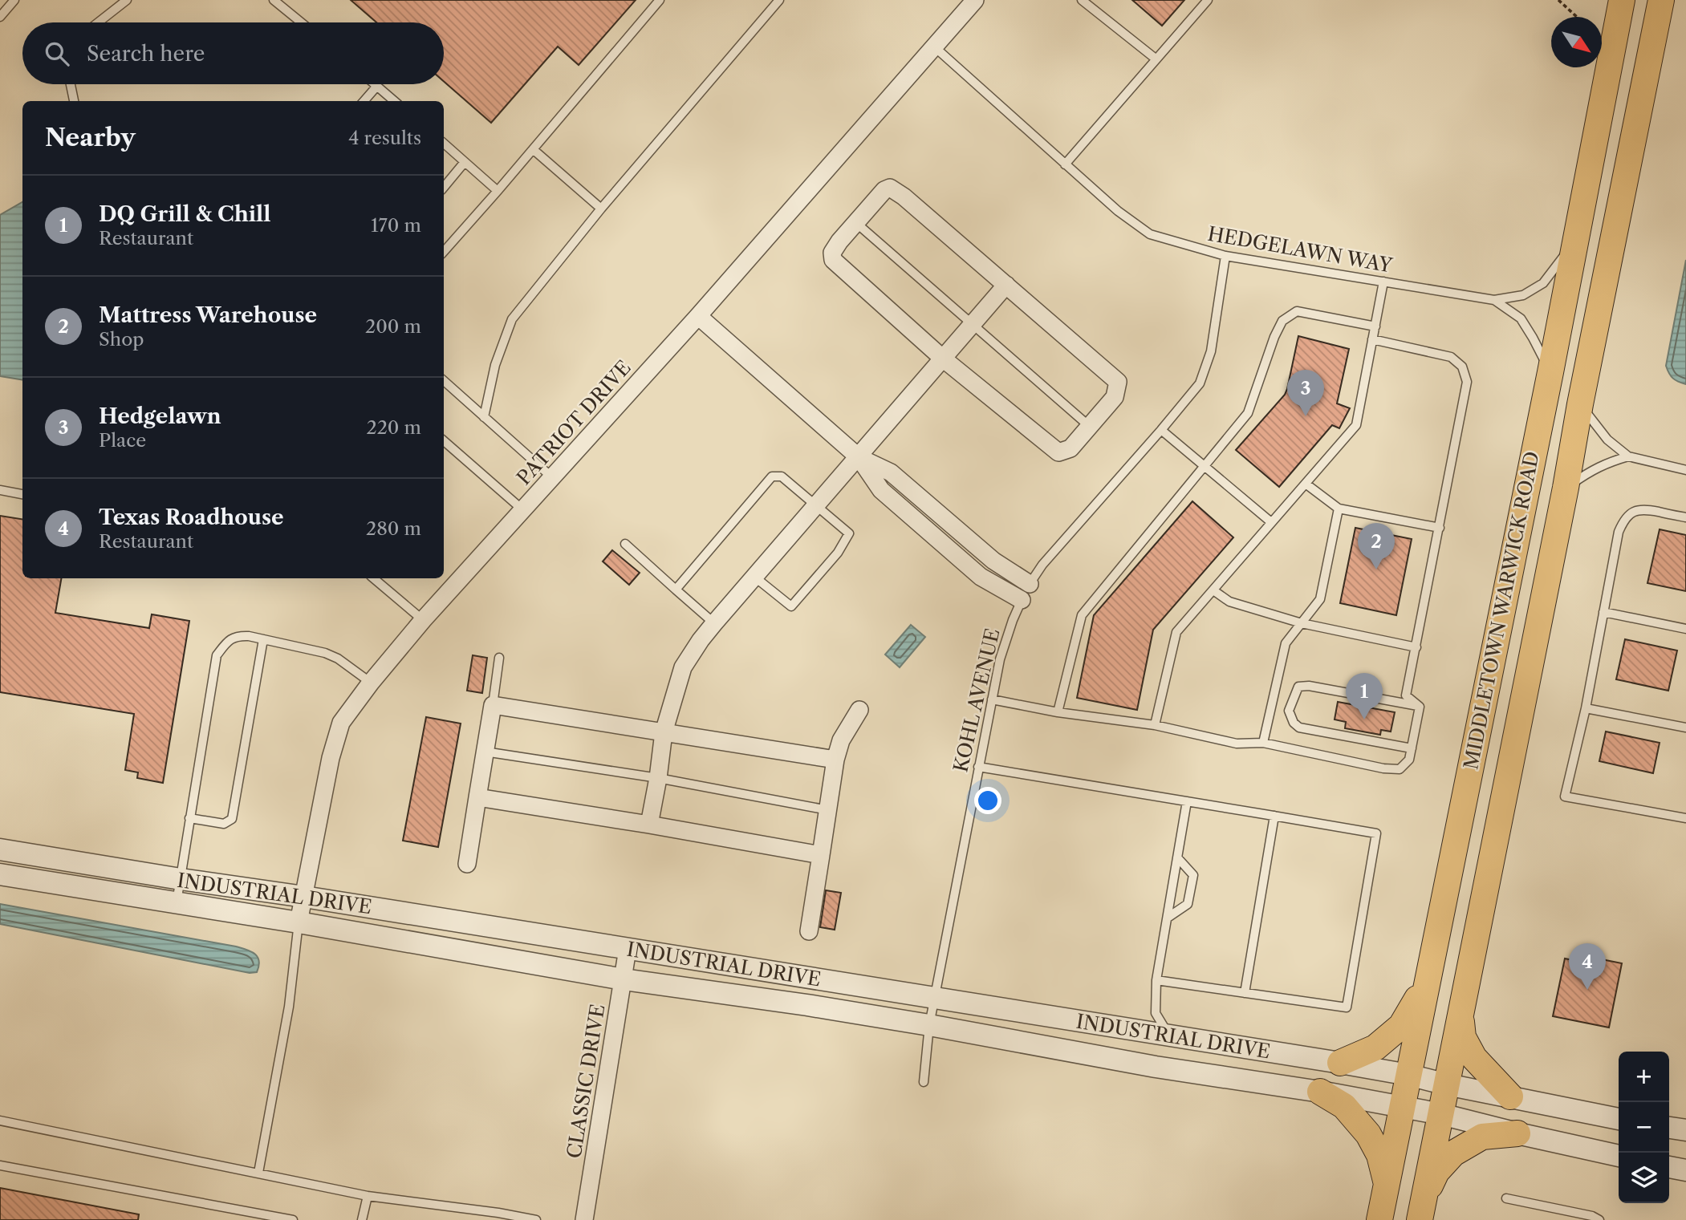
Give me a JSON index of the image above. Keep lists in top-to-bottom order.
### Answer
{
  "streets": {
    "main road": ["MIDDLETOWN WARWICK ROAD"],
    "street": ["PATRIOT DRIVE", "INDUSTRIAL DRIVE", "CLASSIC DRIVE"],
    "lane": ["HEDGELAWN WAY", "KOHL AVENUE"]
  },
  "crossings": [
    ["HEDGELAWN WAY", "PATRIOT DRIVE"],
    ["HEDGELAWN WAY", "KOHL AVENUE"],
    ["PATRIOT DRIVE", "INDUSTRIAL DRIVE"],
    ["MIDDLETOWN WARWICK ROAD", "INDUSTRIAL DRIVE"],
    ["KOHL AVENUE", "INDUSTRIAL DRIVE"],
    ["INDUSTRIAL DRIVE", "CLASSIC DRIVE"]
  ],
  "north": "bottom right",
  "page": {
    "search": "Search here",
    "heading": ["Nearby", "4 results"],
    "list": [
      {
        "mark": "1",
        "name": "DQ Grill & Chill",
        "note": "Restaurant",
        "value": "170 m"
      },
      {
        "mark": "2",
        "name": "Mattress Warehouse",
        "note": "Shop",
        "value": "200 m"
      },
      {
        "mark": "3",
        "name": "Hedgelawn",
        "note": "Place",
        "value": "220 m"
      },
      {
        "mark": "4",
        "name": "Texas Roadhouse",
        "note": "Restaurant",
        "value": "280 m"
      }
    ],
    "pins": [
      "3",
      "2",
      "1",
      "4"
    ],
    "map_buttons": ["+", "−"]
  }
}
